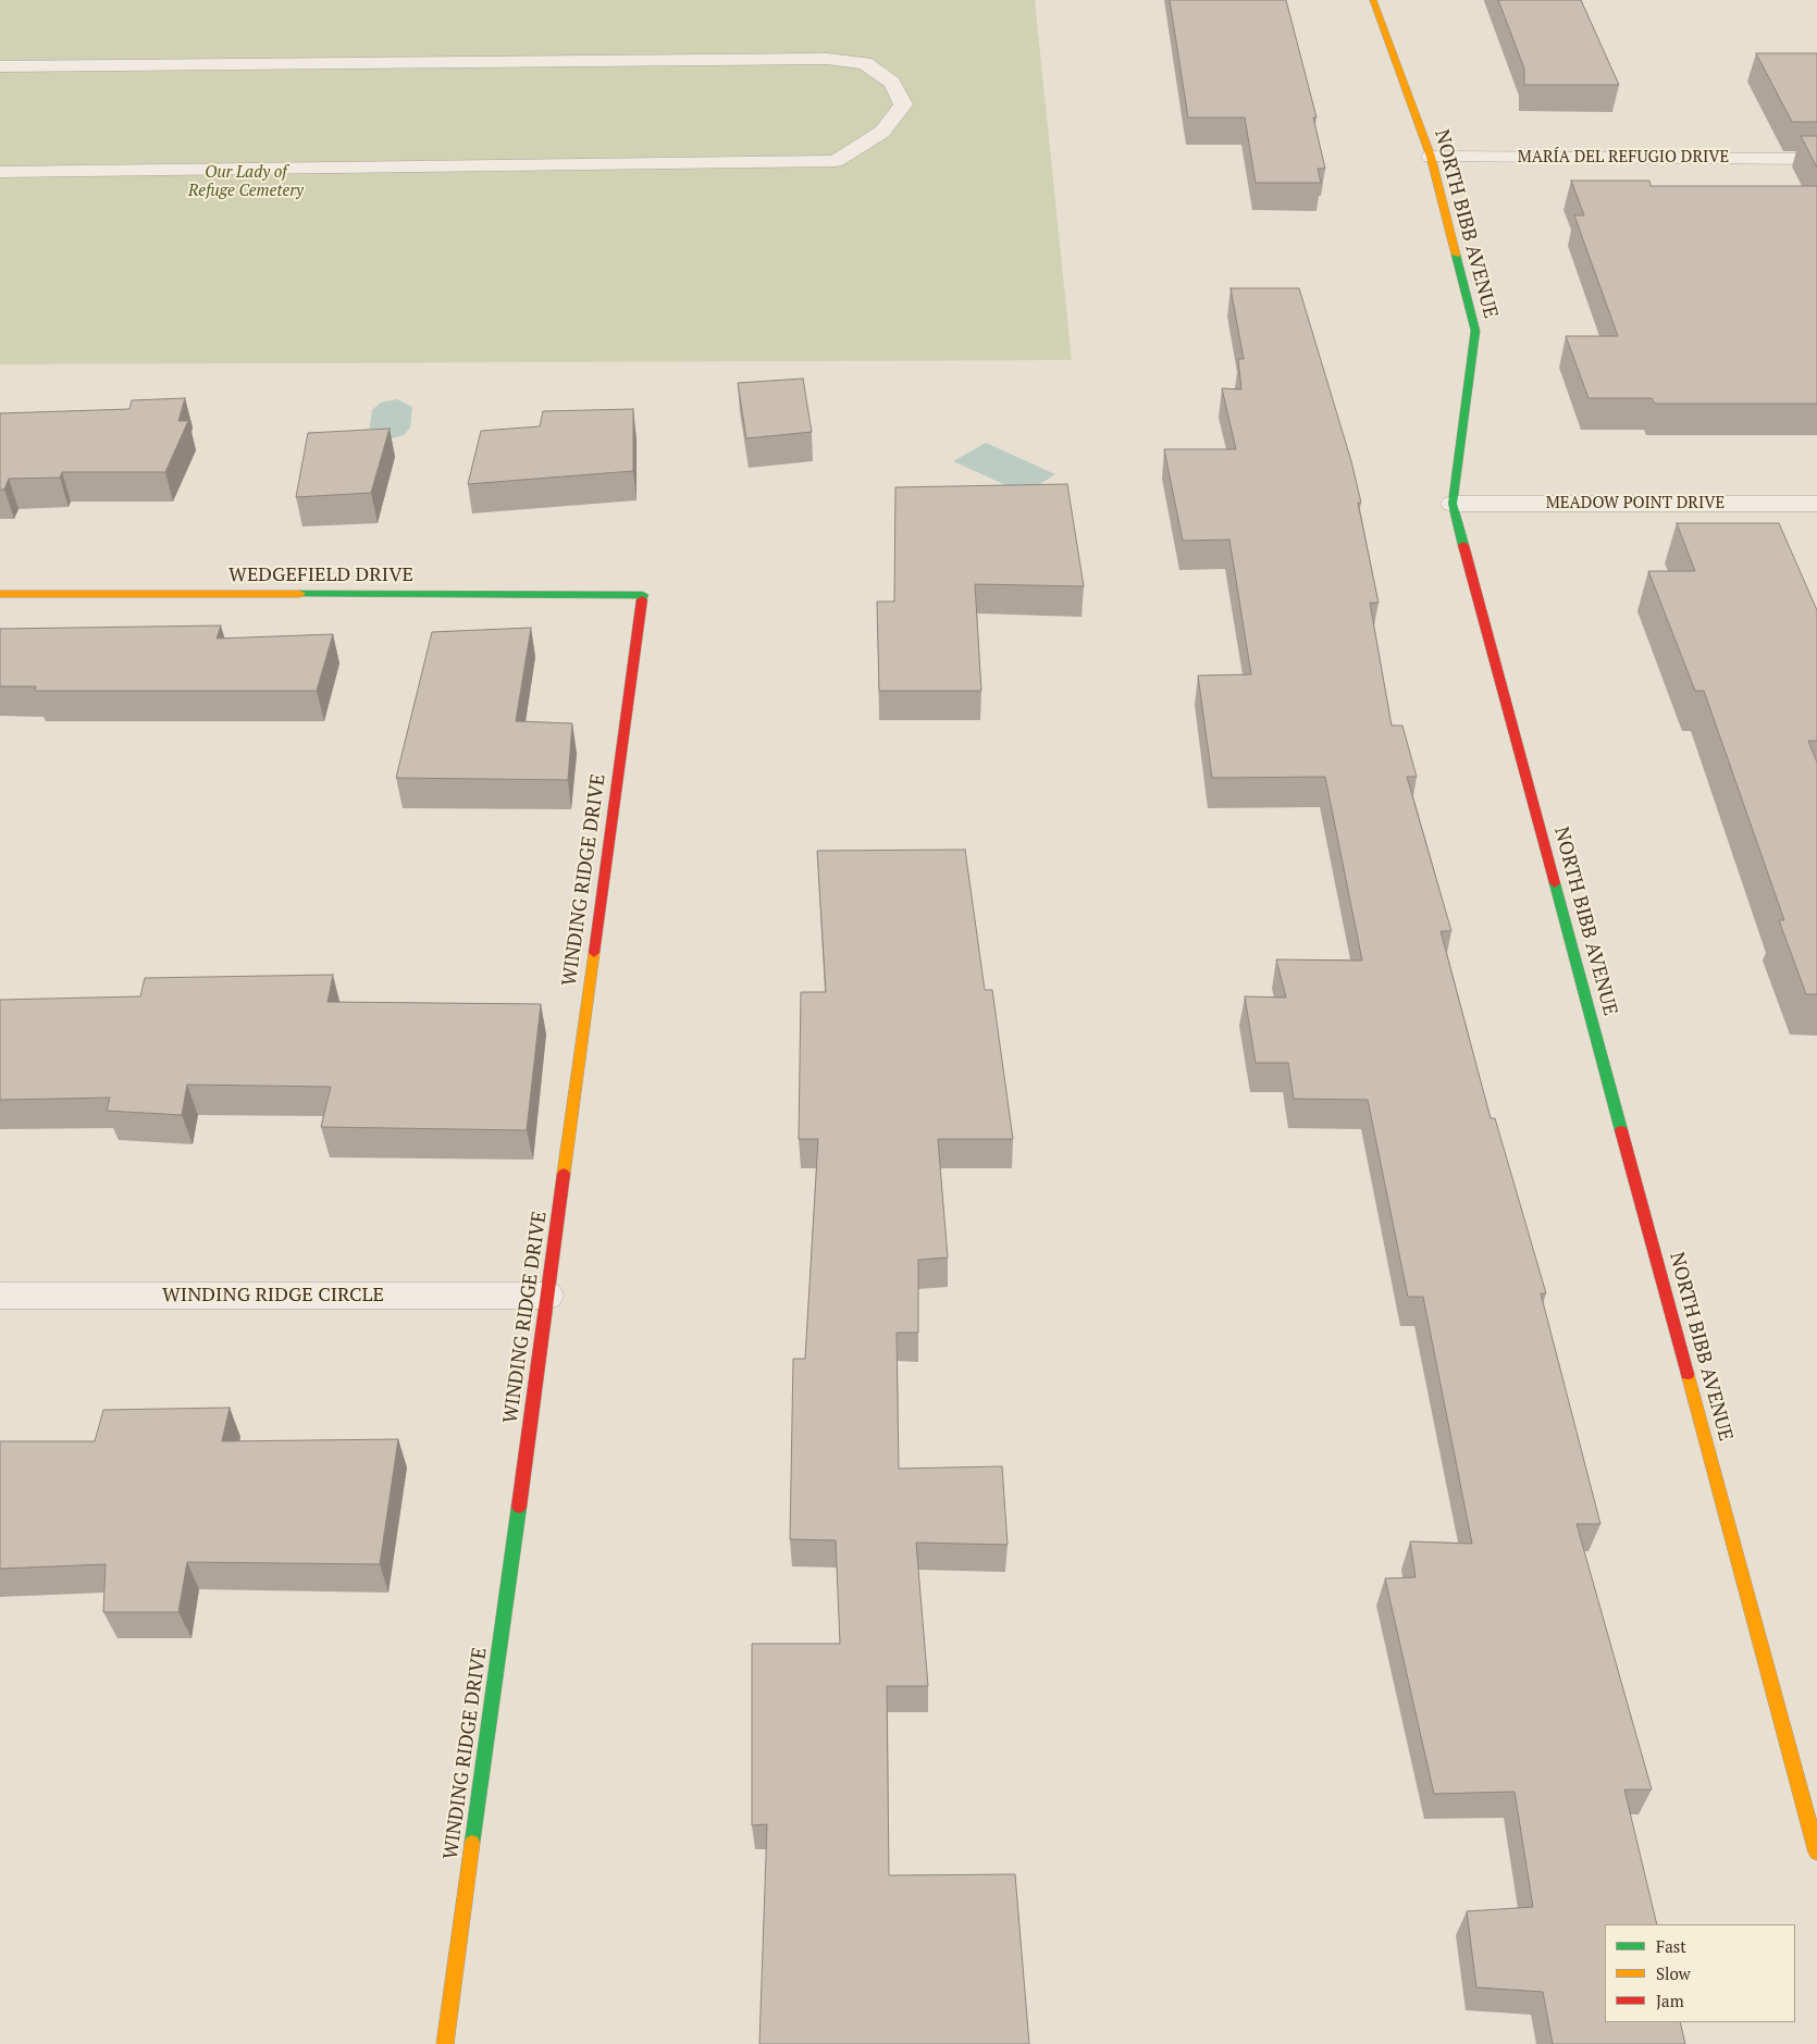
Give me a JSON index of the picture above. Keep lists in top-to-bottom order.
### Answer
{
  "streets": {
    "main road": ["NORTH BIBB AVENUE", "WEDGEFIELD DRIVE", "WINDING RIDGE DRIVE"],
    "street": ["MARÍA DEL REFUGIO DRIVE", "MEADOW POINT DRIVE", "WINDING RIDGE CIRCLE"]
  },
  "crossings": [
    ["MARÍA DEL REFUGIO DRIVE", "NORTH BIBB AVENUE"],
    ["NORTH BIBB AVENUE", "MEADOW POINT DRIVE"],
    ["WEDGEFIELD DRIVE", "WINDING RIDGE DRIVE"],
    ["WINDING RIDGE DRIVE", "WINDING RIDGE CIRCLE"]
  ],
  "parks": ["Our Lady of Refuge Cemetery"],
  "legend": ["Fast", "Slow", "Jam"]
}
